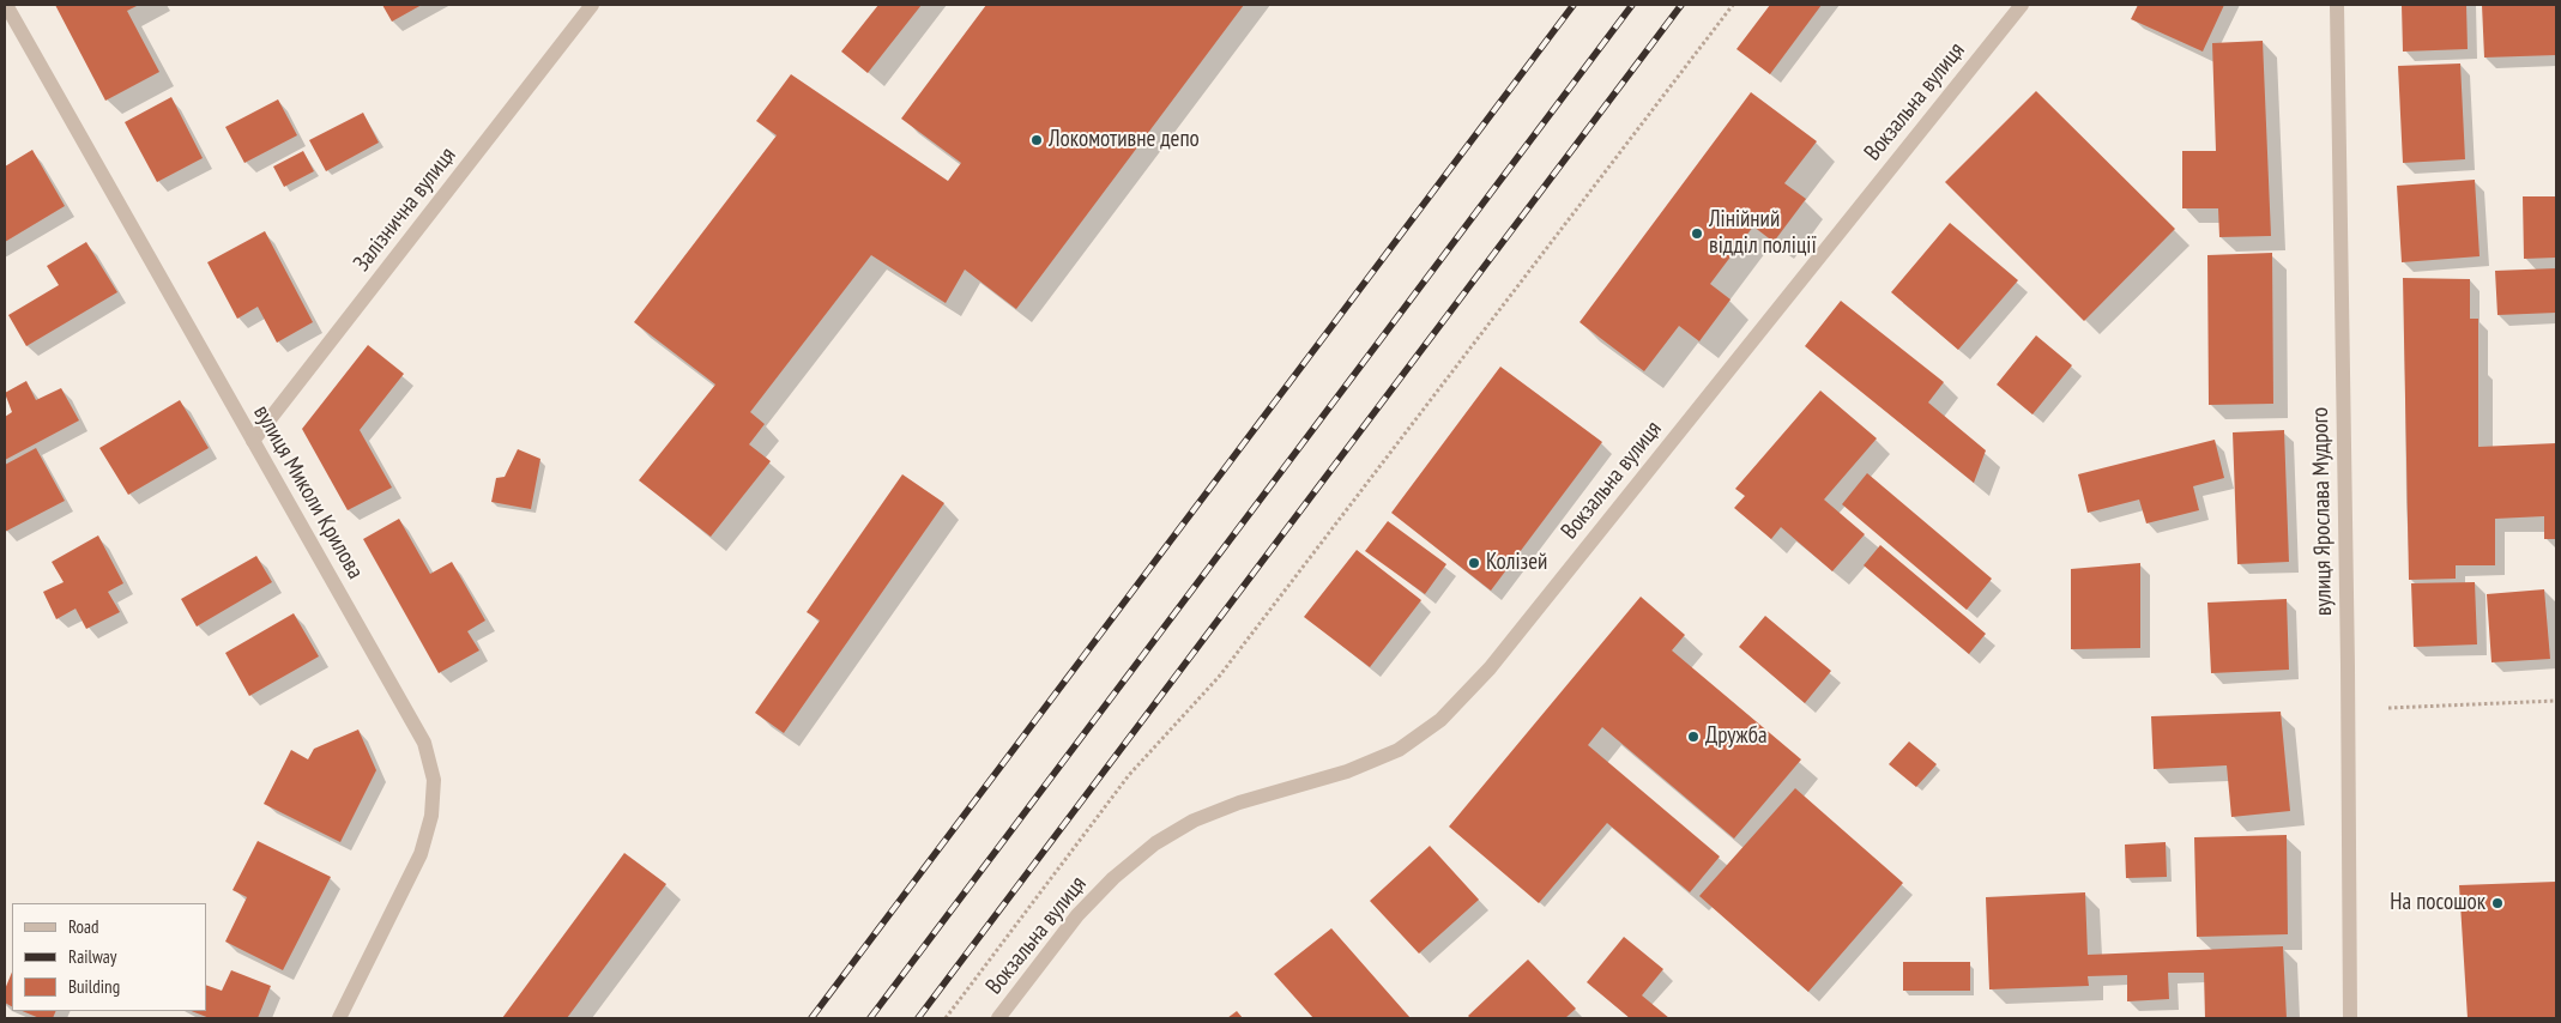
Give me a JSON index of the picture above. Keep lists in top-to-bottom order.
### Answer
{
  "streets": {
    "street": [
      "Вокзальна вулиця",
      "Залізнична вулиця",
      "вулиця Миколи Крилова",
      "вулиця Ярослава Мудрого"
    ]
  },
  "crossings": [
    ["Залізнична вулиця", "вулиця Миколи Крилова"]
  ],
  "places": [
    "Локомотивне депо",
    "Лінійний відділ поліції",
    "Колізей",
    "Дружба",
    "На посошок"
  ],
  "legend": ["Road", "Railway", "Building"]
}
